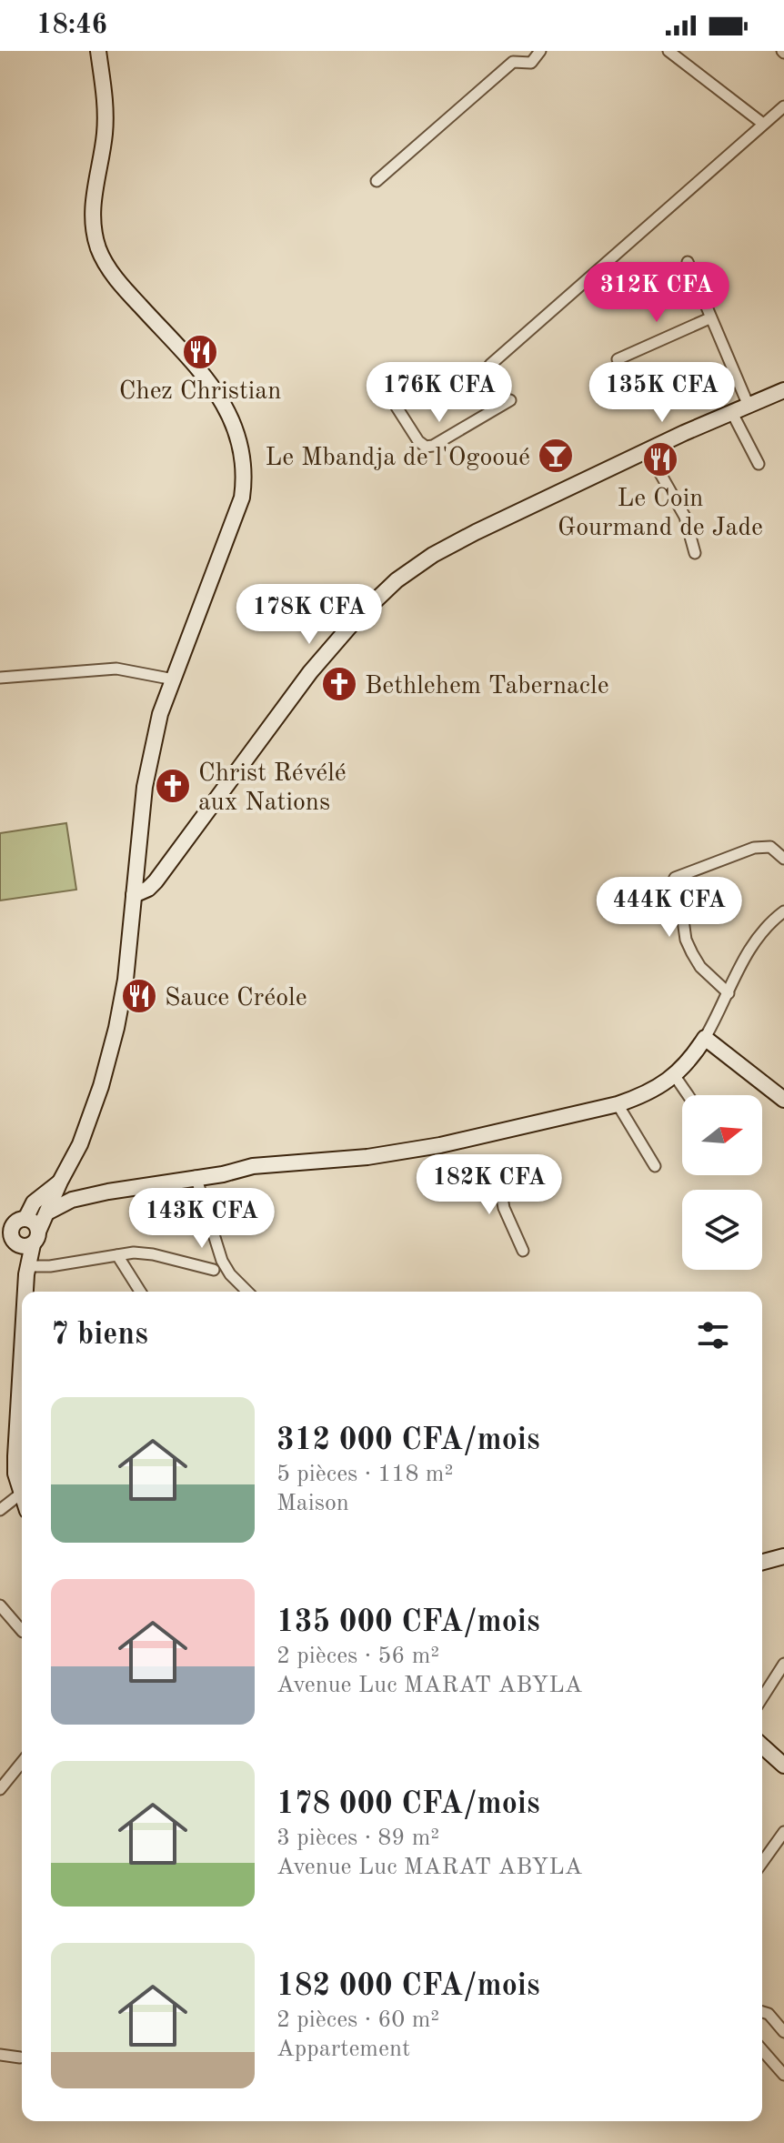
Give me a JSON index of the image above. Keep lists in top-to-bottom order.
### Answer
{
  "places": {
    "restaurant": ["Chez Christian", "Le Coin Gourmand de Jade", "Sauce Créole"],
    "bar": ["Le Mbandja de l'Ogooué"],
    "church": ["Bethlehem Tabernacle", "Christ Révélé aux Nations"]
  },
  "north": "right",
  "page": {
    "status": "18:46",
    "price": [
      "312K CFA",
      "176K CFA",
      "135K CFA",
      "178K CFA",
      "444K CFA",
      "182K CFA",
      "143K CFA"
    ],
    "heading": "7 biens",
    "list": [
      {
        "name": "312 000 CFA/mois",
        "note": "5 pièces · 118 m² · Maison"
      },
      {
        "name": "135 000 CFA/mois",
        "note": "2 pièces · 56 m² · Avenue Luc MARAT ABYLA"
      },
      {
        "name": "178 000 CFA/mois",
        "note": "3 pièces · 89 m² · Avenue Luc MARAT ABYLA"
      },
      {
        "name": "182 000 CFA/mois",
        "note": "2 pièces · 60 m² · Appartement"
      }
    ]
  }
}
